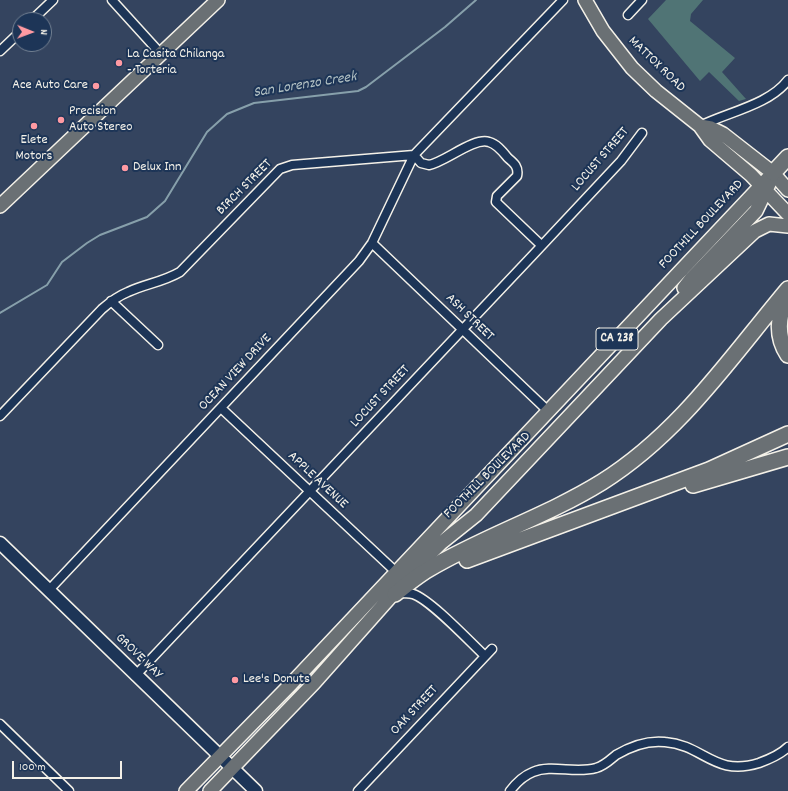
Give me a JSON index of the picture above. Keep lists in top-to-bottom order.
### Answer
{
  "streets": {
    "highway": ["CA 238"],
    "main road": ["MATTOX ROAD", "FOOTHILL BOULEVARD", "GROVE WAY"],
    "street": [
      "LOCUST STREET",
      "BIRCH STREET",
      "ASH STREET",
      "OCEAN VIEW DRIVE",
      "APPLE AVENUE",
      "OAK STREET"
    ]
  },
  "crossings": [
    ["LOCUST STREET", "ASH STREET"],
    ["LOCUST STREET", "APPLE AVENUE"],
    ["LOCUST STREET", "GROVE WAY"],
    ["BIRCH STREET", "OCEAN VIEW DRIVE"],
    ["FOOTHILL BOULEVARD", "ASH STREET"],
    ["FOOTHILL BOULEVARD", "CA 238"],
    ["FOOTHILL BOULEVARD", "APPLE AVENUE"],
    ["FOOTHILL BOULEVARD", "GROVE WAY"],
    ["ASH STREET", "OCEAN VIEW DRIVE"],
    ["OCEAN VIEW DRIVE", "APPLE AVENUE"],
    ["OCEAN VIEW DRIVE", "GROVE WAY"]
  ],
  "water": ["San Lorenzo Creek"],
  "places": [
    "La Casita Chilanga - Torteria",
    "Ace Auto Care",
    "Precision Auto Stereo",
    "Elete Motors",
    "Delux Inn",
    "Lee's Donuts"
  ],
  "scale_bar": "100 m",
  "north": "right"
}
